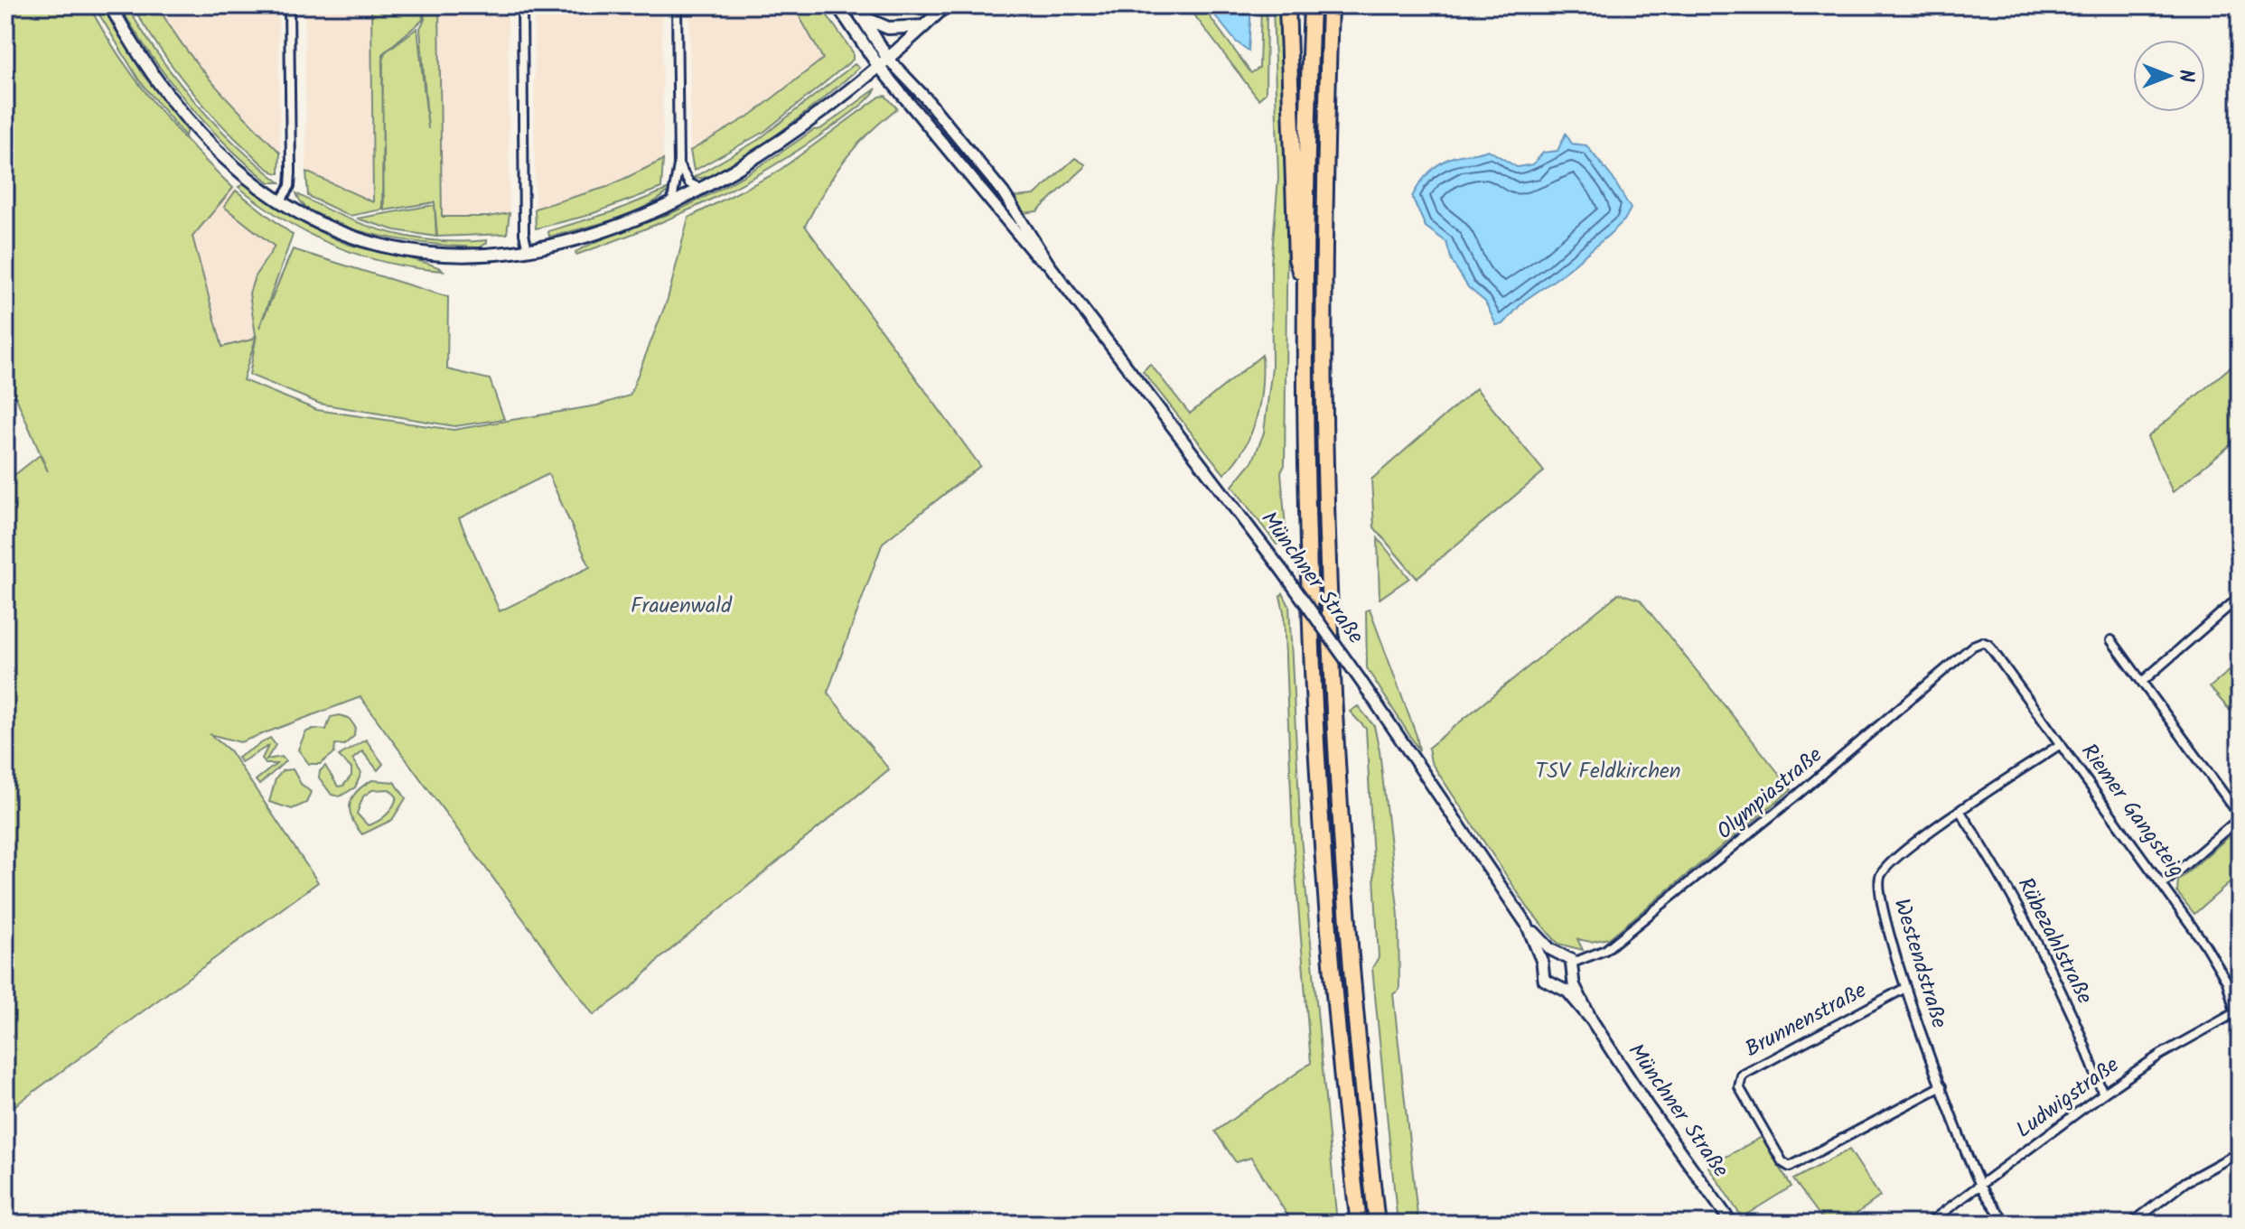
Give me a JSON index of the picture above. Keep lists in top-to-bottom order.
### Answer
{
  "streets": {
    "street": [
      "Münchner Straße",
      "Olympiastraße",
      "Riemer Gangsteig",
      "Rübezahlstraße",
      "Westendstraße",
      "Brunnenstraße",
      "Ludwigstraße"
    ]
  },
  "crossings": [
    ["Münchner Straße", "Olympiastraße"],
    ["Olympiastraße", "Riemer Gangsteig"],
    ["Riemer Gangsteig", "Westendstraße"],
    ["Riemer Gangsteig", "Ludwigstraße"],
    ["Rübezahlstraße", "Westendstraße"],
    ["Rübezahlstraße", "Ludwigstraße"],
    ["Westendstraße", "Brunnenstraße"],
    ["Westendstraße", "Ludwigstraße"]
  ],
  "parks": ["Frauenwald", "TSV Feldkirchen"],
  "north": "right"
}
